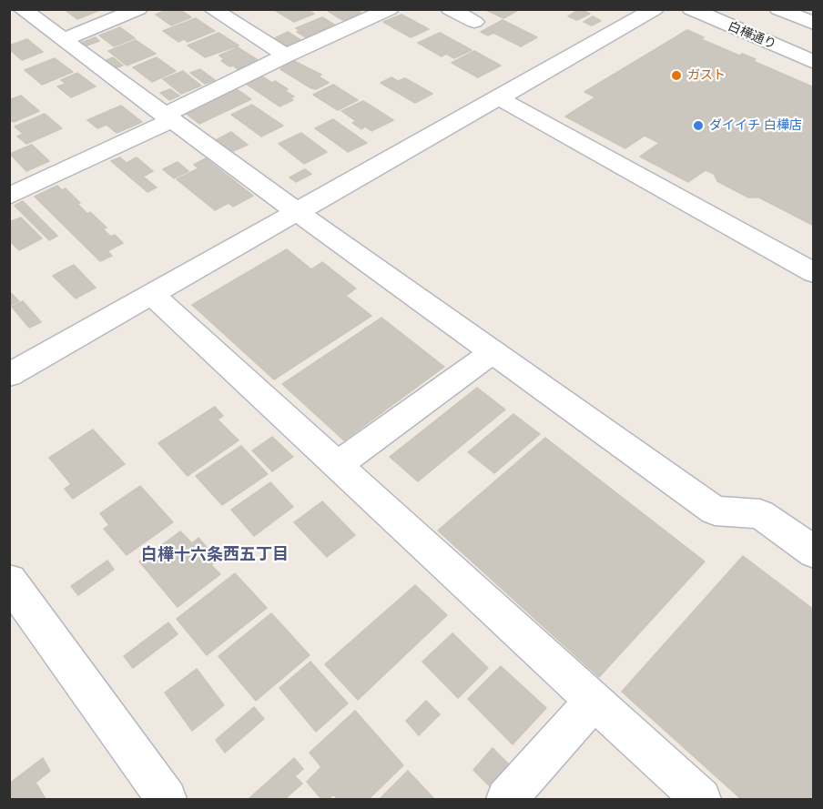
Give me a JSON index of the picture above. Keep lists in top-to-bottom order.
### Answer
{
  "streets": {
    "street": ["白樺通り"]
  },
  "districts": ["白樺十六条西五丁目"],
  "places": ["ガスト", "ダイイチ 白樺店"]
}
